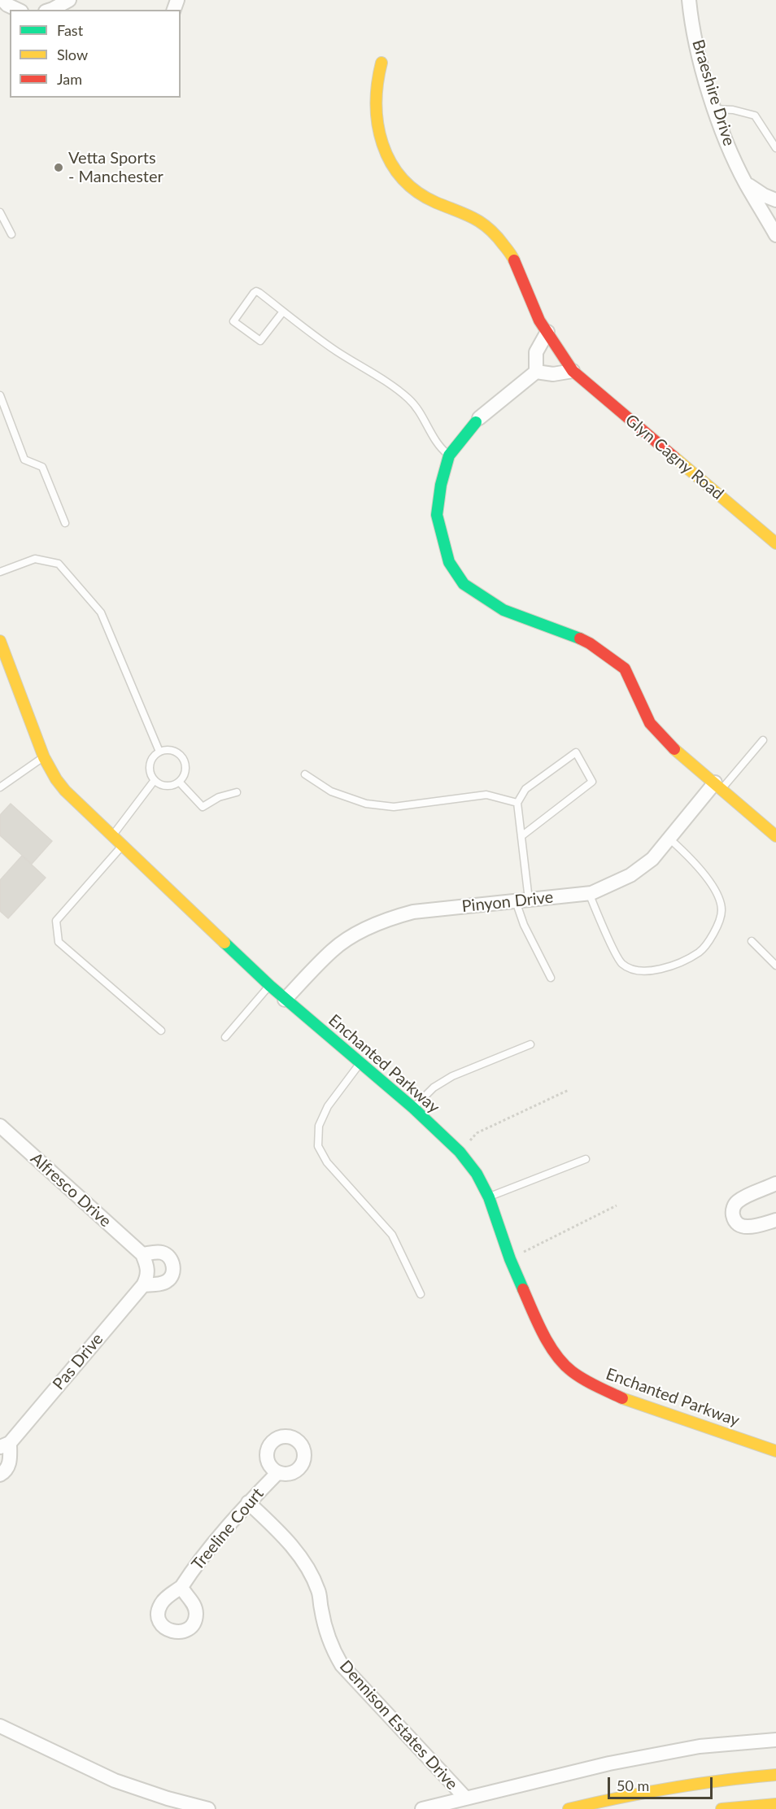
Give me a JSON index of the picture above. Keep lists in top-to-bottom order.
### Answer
{
  "streets": {
    "main road": ["Glyn Cagny Road", "Enchanted Parkway"],
    "street": [
      "Braeshire Drive",
      "Pinyon Drive",
      "Alfresco Drive",
      "Pas Drive",
      "Treeline Court",
      "Dennison Estates Drive"
    ]
  },
  "crossings": [
    ["Pinyon Drive", "Enchanted Parkway"],
    ["Alfresco Drive", "Pas Drive"],
    ["Treeline Court", "Dennison Estates Drive"]
  ],
  "places": ["Vetta Sports - Manchester"],
  "legend": ["Fast", "Slow", "Jam"],
  "scale_bar": "50 m"
}
